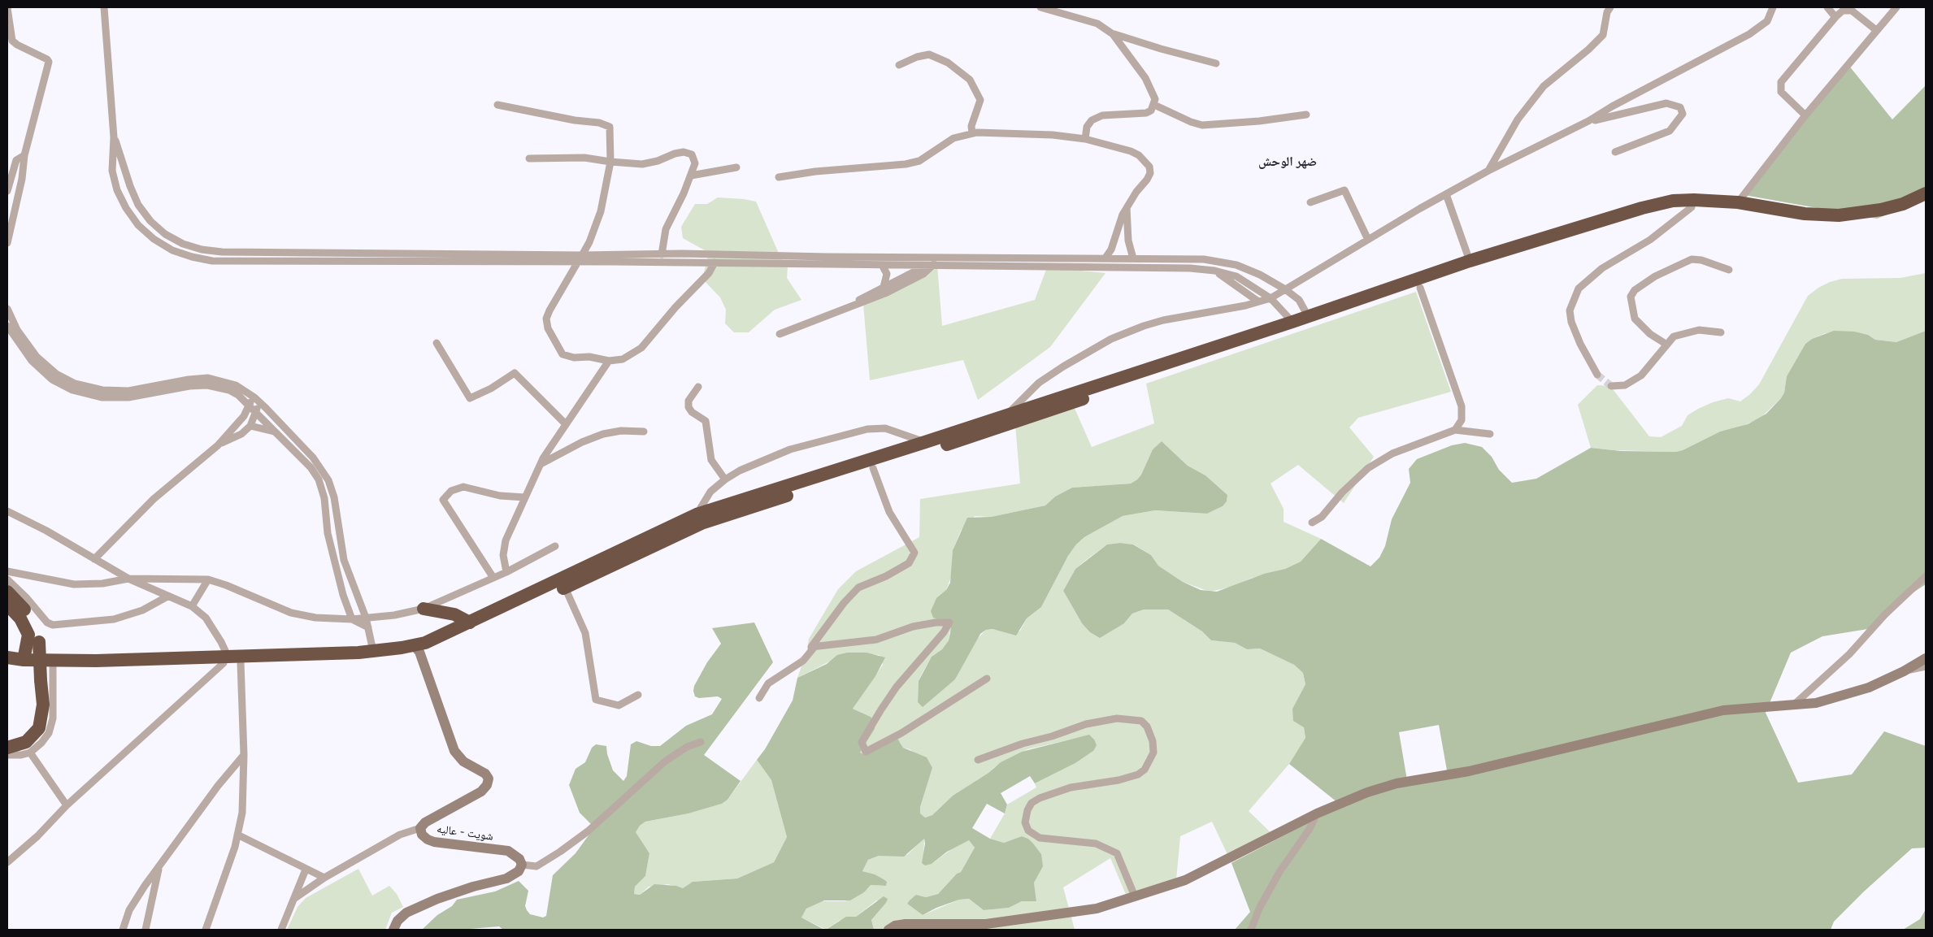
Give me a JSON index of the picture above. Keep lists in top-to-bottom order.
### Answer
{
  "streets": {
    "main road": ["شويت - عاليه"]
  },
  "districts": ["ضهر الوحش"]
}
